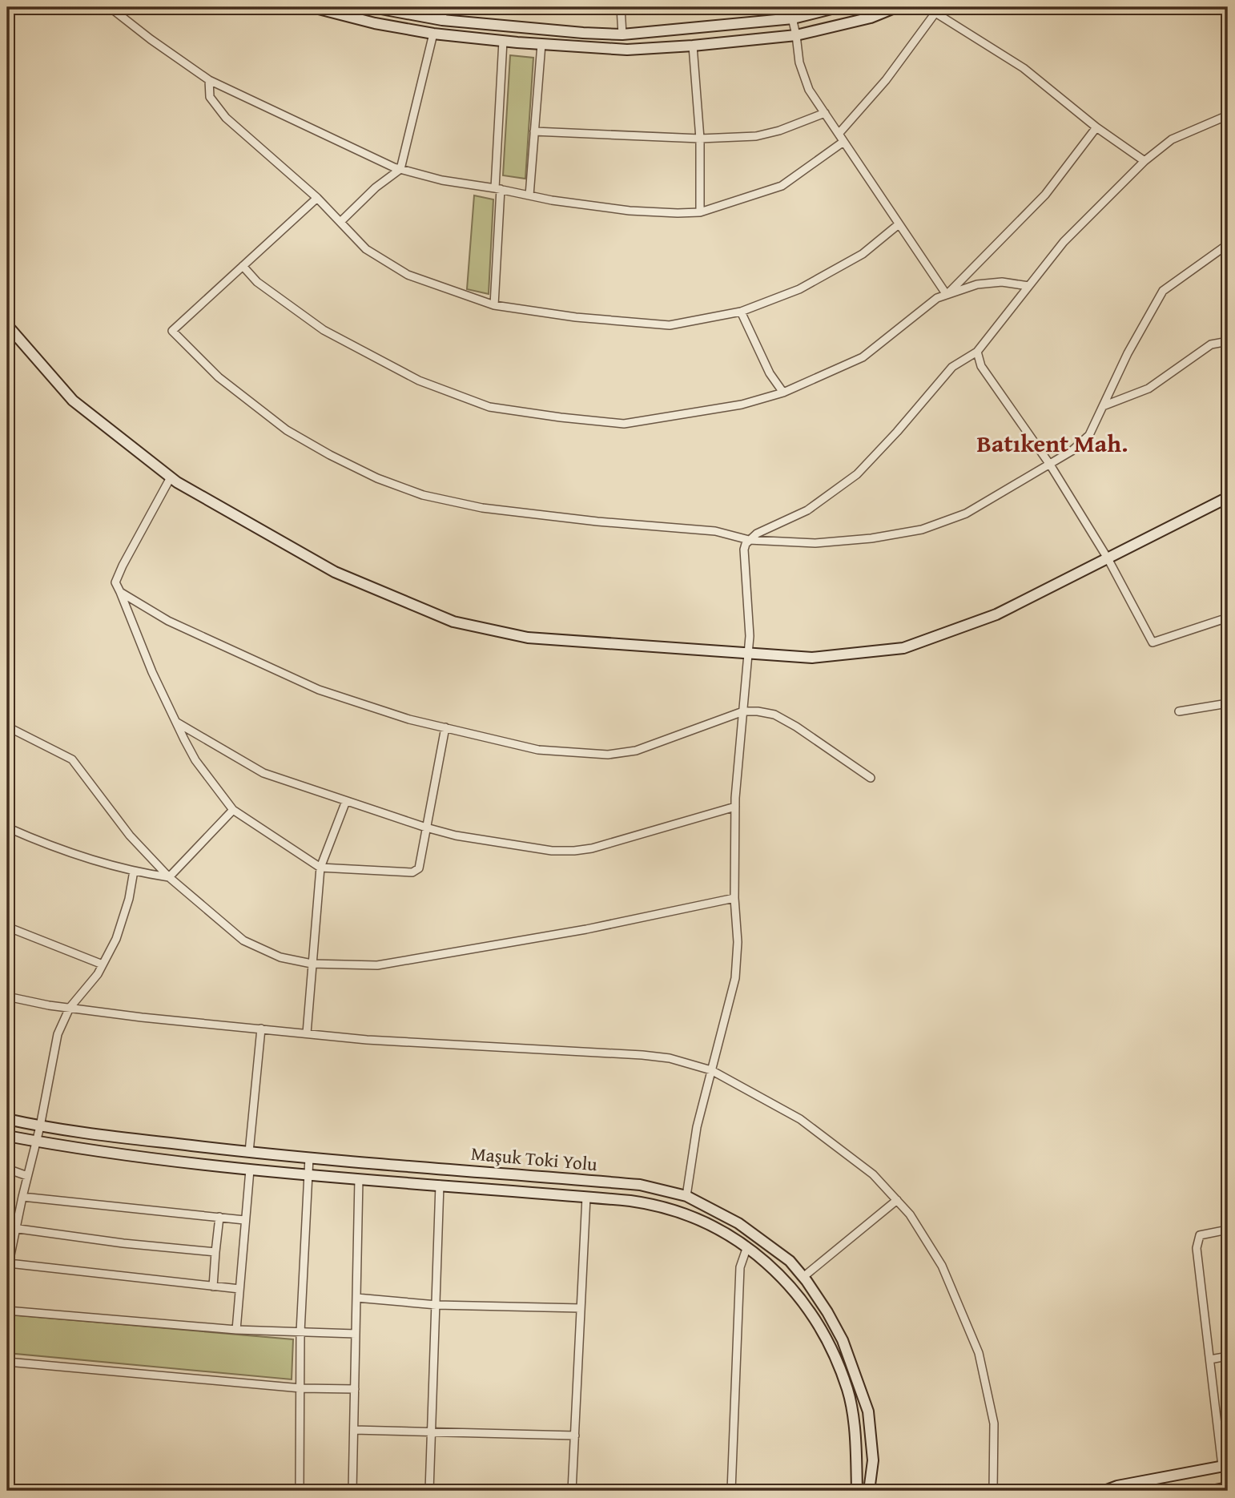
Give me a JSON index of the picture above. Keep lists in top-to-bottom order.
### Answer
{
  "streets": {
    "main road": ["Maşuk Toki Yolu"]
  },
  "districts": ["Batıkent Mah."]
}
